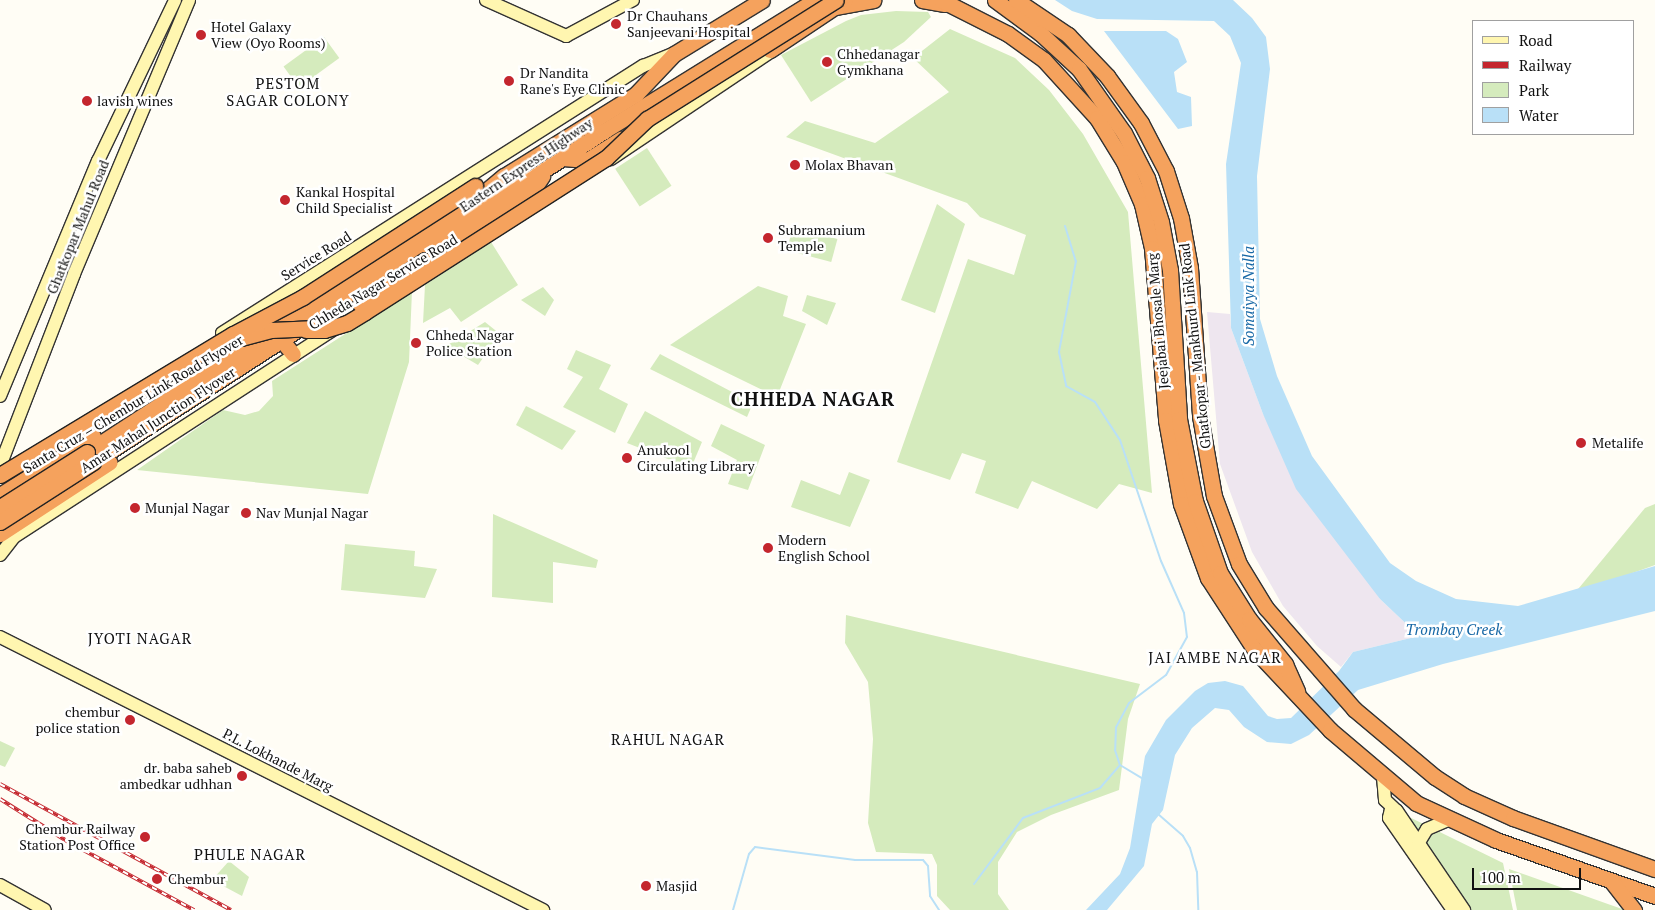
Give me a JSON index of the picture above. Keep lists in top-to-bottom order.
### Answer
{
  "streets": {
    "highway": [
      "Eastern Express Highway",
      "Jeejabai Bhosale Marg",
      "Ghatkopar - Mankhurd Link Road",
      "Santa Cruz – Chembur Link Road Flyover",
      "Amar Mahal Junction Flyover"
    ],
    "street": [
      "Ghatkopar Mahul Road",
      "Service Road",
      "Chheda Nagar Service Road",
      "P.L. Lokhande Marg"
    ]
  },
  "crossings": [
    ["Eastern Express Highway", "Service Road"],
    ["Eastern Express Highway", "Santa Cruz – Chembur Link Road Flyover"],
    ["Eastern Express Highway", "Amar Mahal Junction Flyover"],
    ["Ghatkopar Mahul Road", "Service Road"]
  ],
  "districts": [
    "PESTOM SAGAR COLONY",
    "CHHEDA NAGAR",
    "JYOTI NAGAR",
    "JAI AMBE NAGAR",
    "RAHUL NAGAR",
    "PHULE NAGAR"
  ],
  "water": ["Somaiyya Nalla", "Trombay Creek"],
  "places": [
    "Dr Chauhans Sanjeevani Hospital",
    "Hotel Galaxy View (Oyo Rooms)",
    "Chhedanagar Gymkhana",
    "Dr Nandita Rane's Eye Clinic",
    "lavish wines",
    "Molax Bhavan",
    "Kankal Hospital Child Specialist",
    "Subramanium Temple",
    "Chheda Nagar Police Station",
    "Metalife",
    "Anukool Circulating Library",
    "Munjal Nagar",
    "Nav Munjal Nagar",
    "Modern English School",
    "chembur police station",
    "dr. baba saheb ambedkar udhhan",
    "Chembur Railway Station Post Office",
    "Chembur",
    "Masjid"
  ],
  "legend": [
    "Road",
    "Railway",
    "Park",
    "Water"
  ],
  "scale_bar": "100 m"
}
